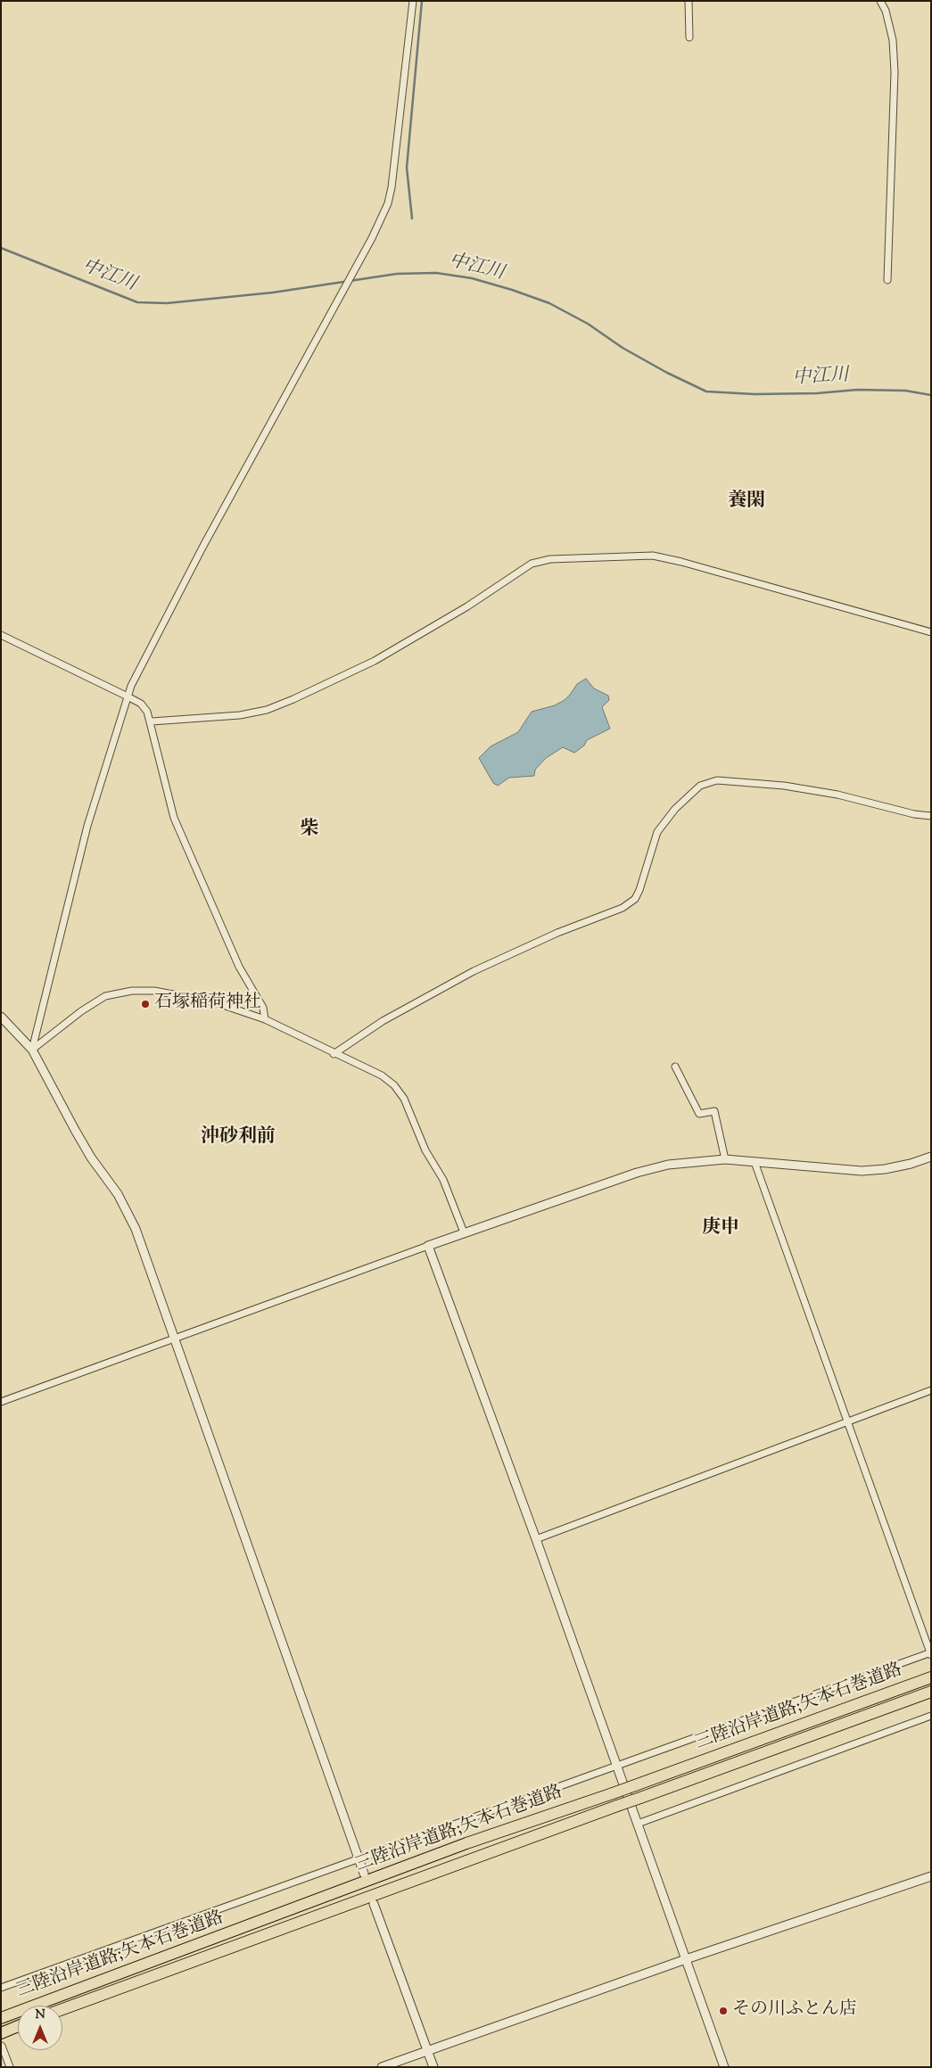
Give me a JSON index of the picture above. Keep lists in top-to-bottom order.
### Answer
{
  "streets": {
    "highway": ["三陸沿岸道路;矢本石巻道路"]
  },
  "districts": [
    "養閑",
    "柴",
    "沖砂利前",
    "庚申"
  ],
  "water": ["中江川"],
  "places": ["石塚稲荷神社", "その川ふとん店"],
  "north": "top"
}
